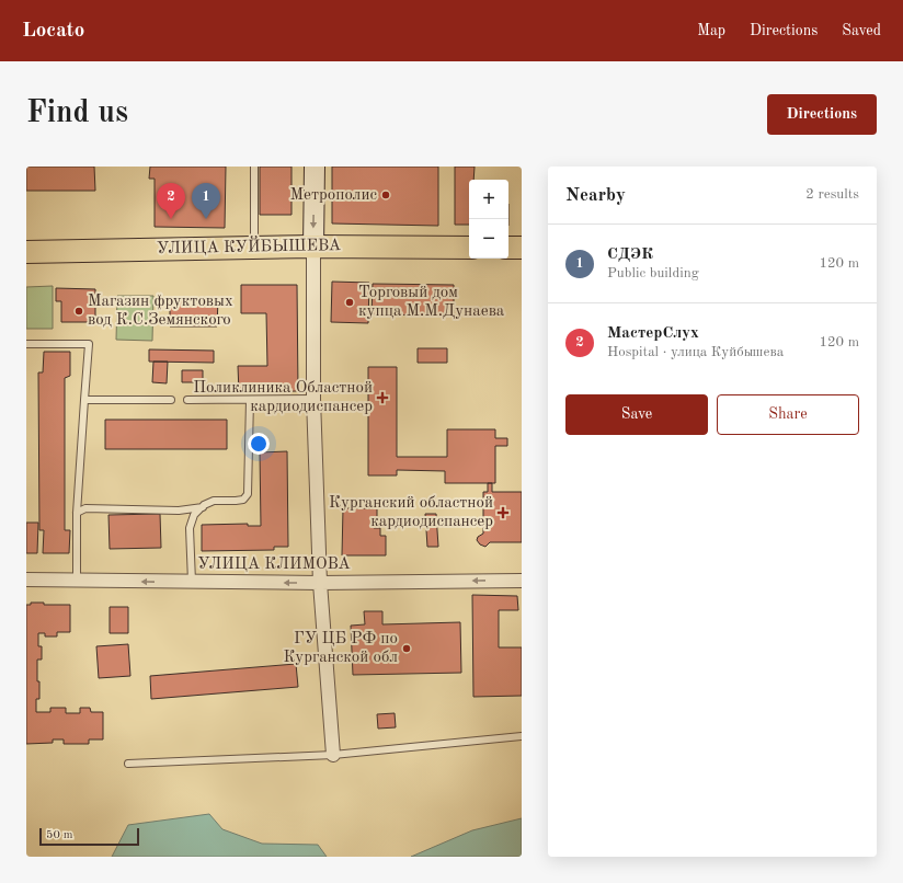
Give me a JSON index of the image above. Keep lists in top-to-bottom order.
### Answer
{
  "streets": {
    "main road": ["УЛИЦА КУЙБЫШЕВА"],
    "street": ["УЛИЦА КЛИМОВА"]
  },
  "one_way": ["УЛИЦА КЛИМОВА"],
  "places": {
    "other": [
      "Метрополис",
      "Торговый дом купца М.М.Дунаева",
      "Магазин фруктовых вод К.С.Земянского",
      "ГУ ЦБ РФ по Курганской обл"
    ],
    "health": ["Поликлиника Областной кардиодиспансер", "Курганский областной кардиодиспансер"]
  },
  "scale_bar": "50 m",
  "page": {
    "header": "Locato",
    "nav": ["Map", "Directions", "Saved"],
    "buttons": [
      "Directions",
      ["Save", "Share"]
    ],
    "title": "Find us",
    "heading": ["Nearby", "2 results"],
    "map_buttons": ["+", "−"],
    "pins": ["1", "2"],
    "list": [
      {
        "mark": "1",
        "name": "СДЭК",
        "note": "Public building",
        "value": "120 m"
      },
      {
        "mark": "2",
        "name": "МастерСлух",
        "note": "Hospital · улица Куйбышева",
        "value": "120 m"
      }
    ],
    "scale": "50 m"
  }
}
